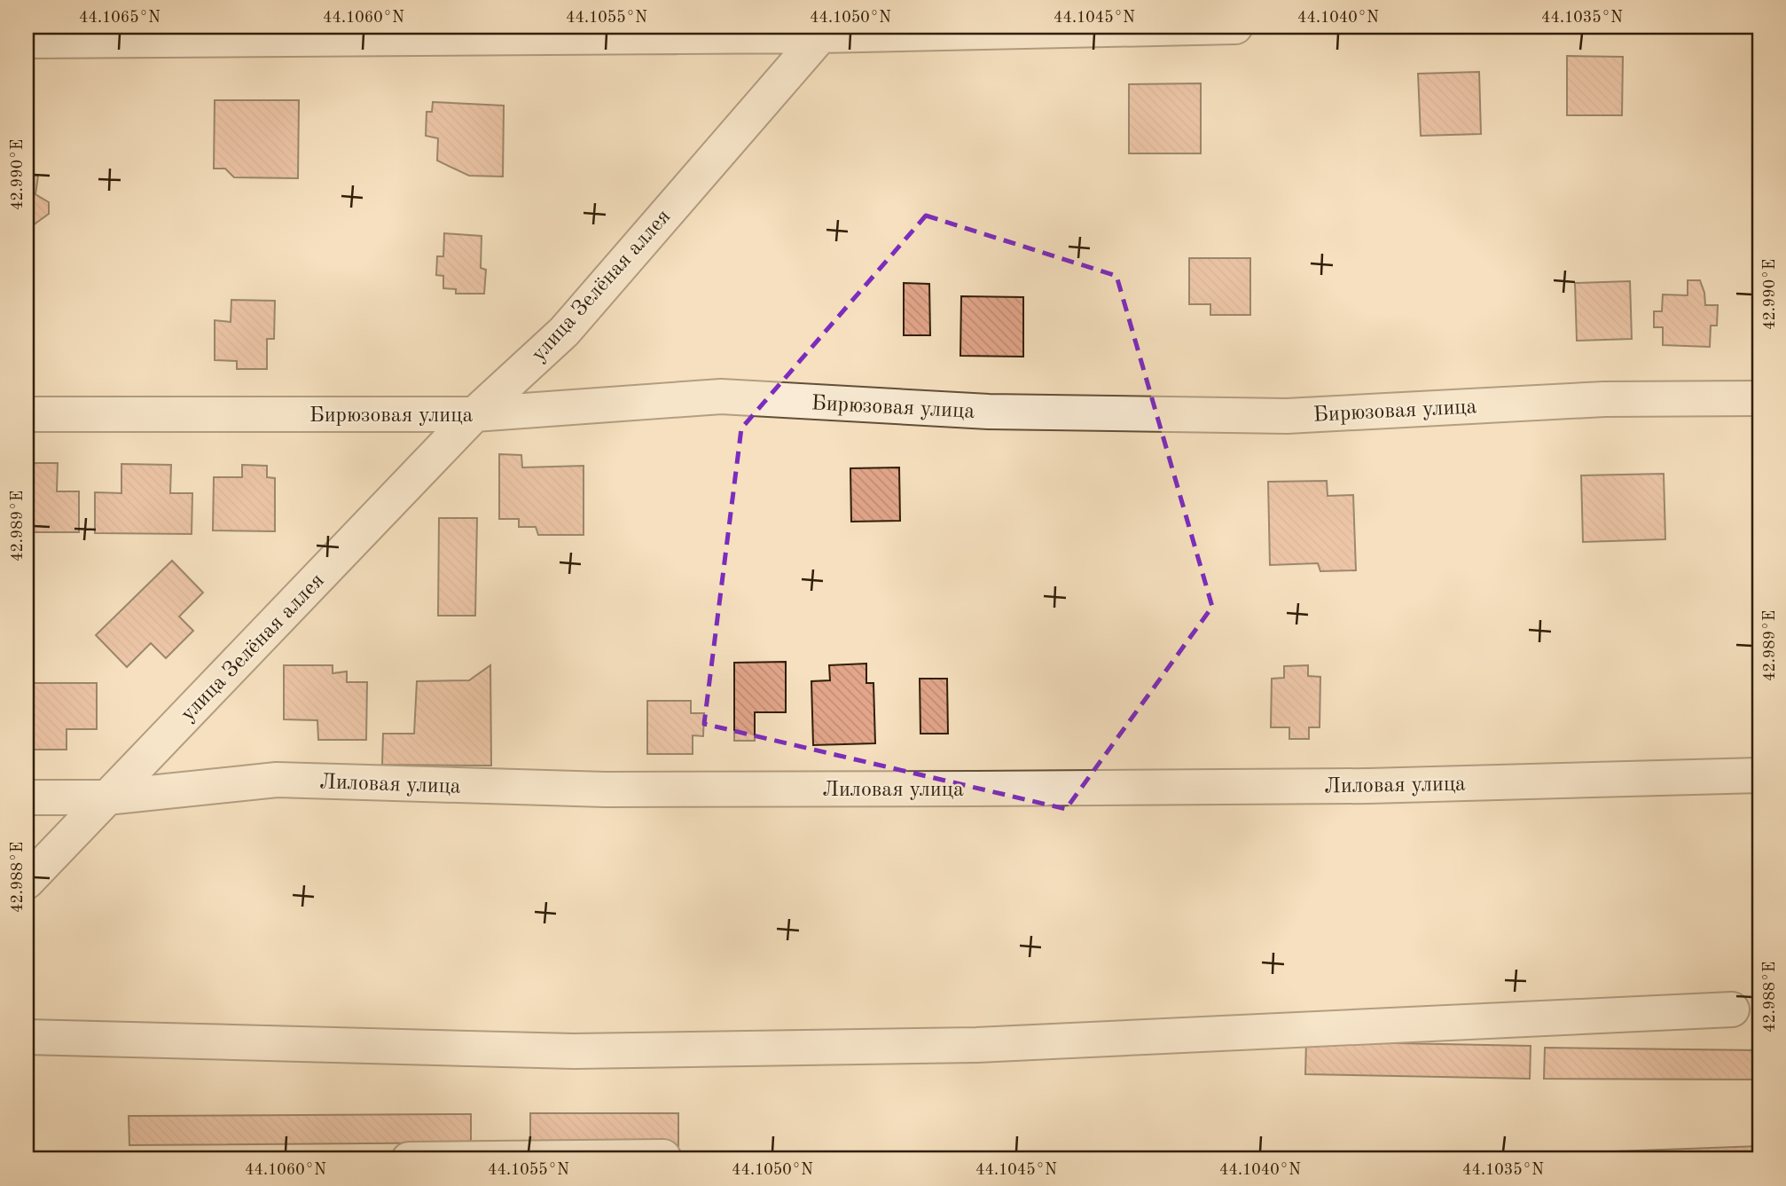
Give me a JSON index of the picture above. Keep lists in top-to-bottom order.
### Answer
{
  "streets": {
    "street": ["улица Зелёная аллея", "Бирюзовая улица", "Лиловая улица"]
  },
  "crossings": [
    ["улица Зелёная аллея", "Бирюзовая улица"],
    ["улица Зелёная аллея", "Лиловая улица"]
  ],
  "coordinates": [
    "44.1065°N",
    "44.1060°N",
    "44.1055°N",
    "44.1050°N",
    "44.1045°N",
    "44.1040°N",
    "44.1035°N",
    "42.990°E",
    "42.989°E",
    "42.988°E"
  ]
}
